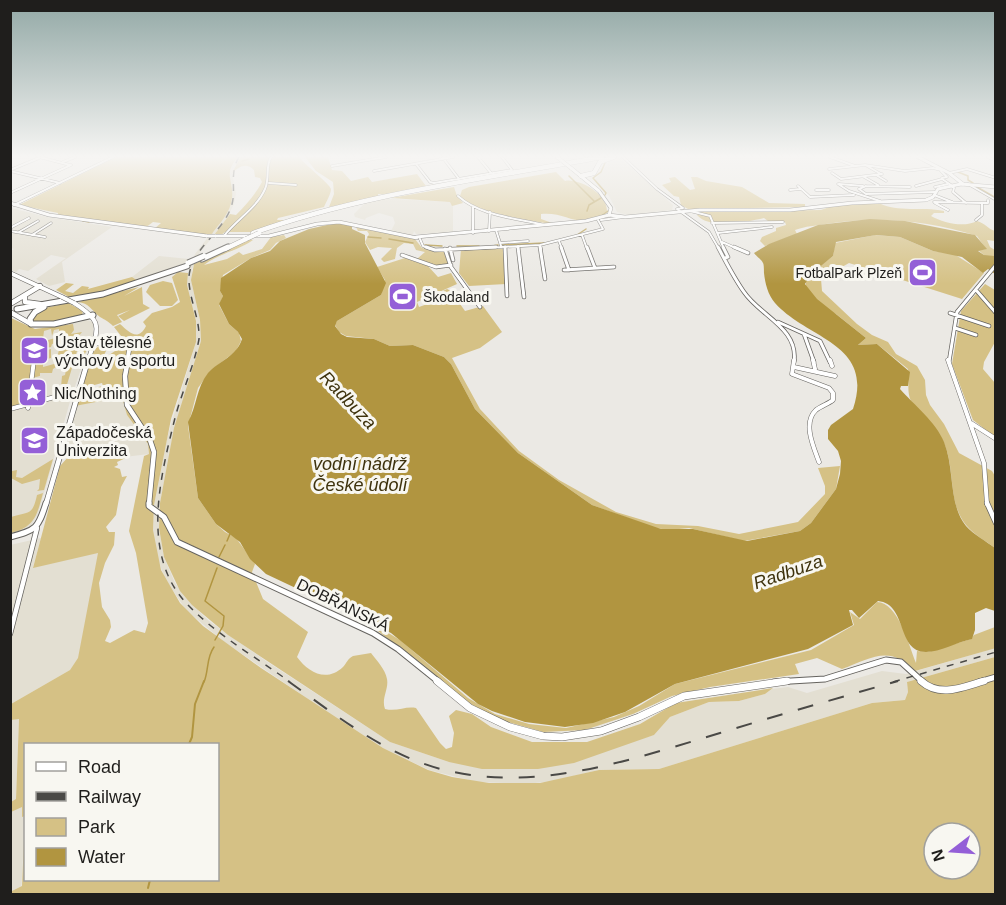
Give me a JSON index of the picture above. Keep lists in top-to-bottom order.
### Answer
{
  "streets": {
    "street": ["DOBŘANSKÁ"]
  },
  "water": ["Radbuza", "vodní nádrž České údolí"],
  "places": {
    "sports": ["FotbalPark Plzeň", "Škodaland"],
    "school or university": ["Ústav tělesné výchovy a sportu", "Západočeská Univerzita"],
    "place": ["Nic/Nothing"]
  },
  "legend": [
    "Road",
    "Railway",
    "Park",
    "Water"
  ],
  "north": "left"
}
